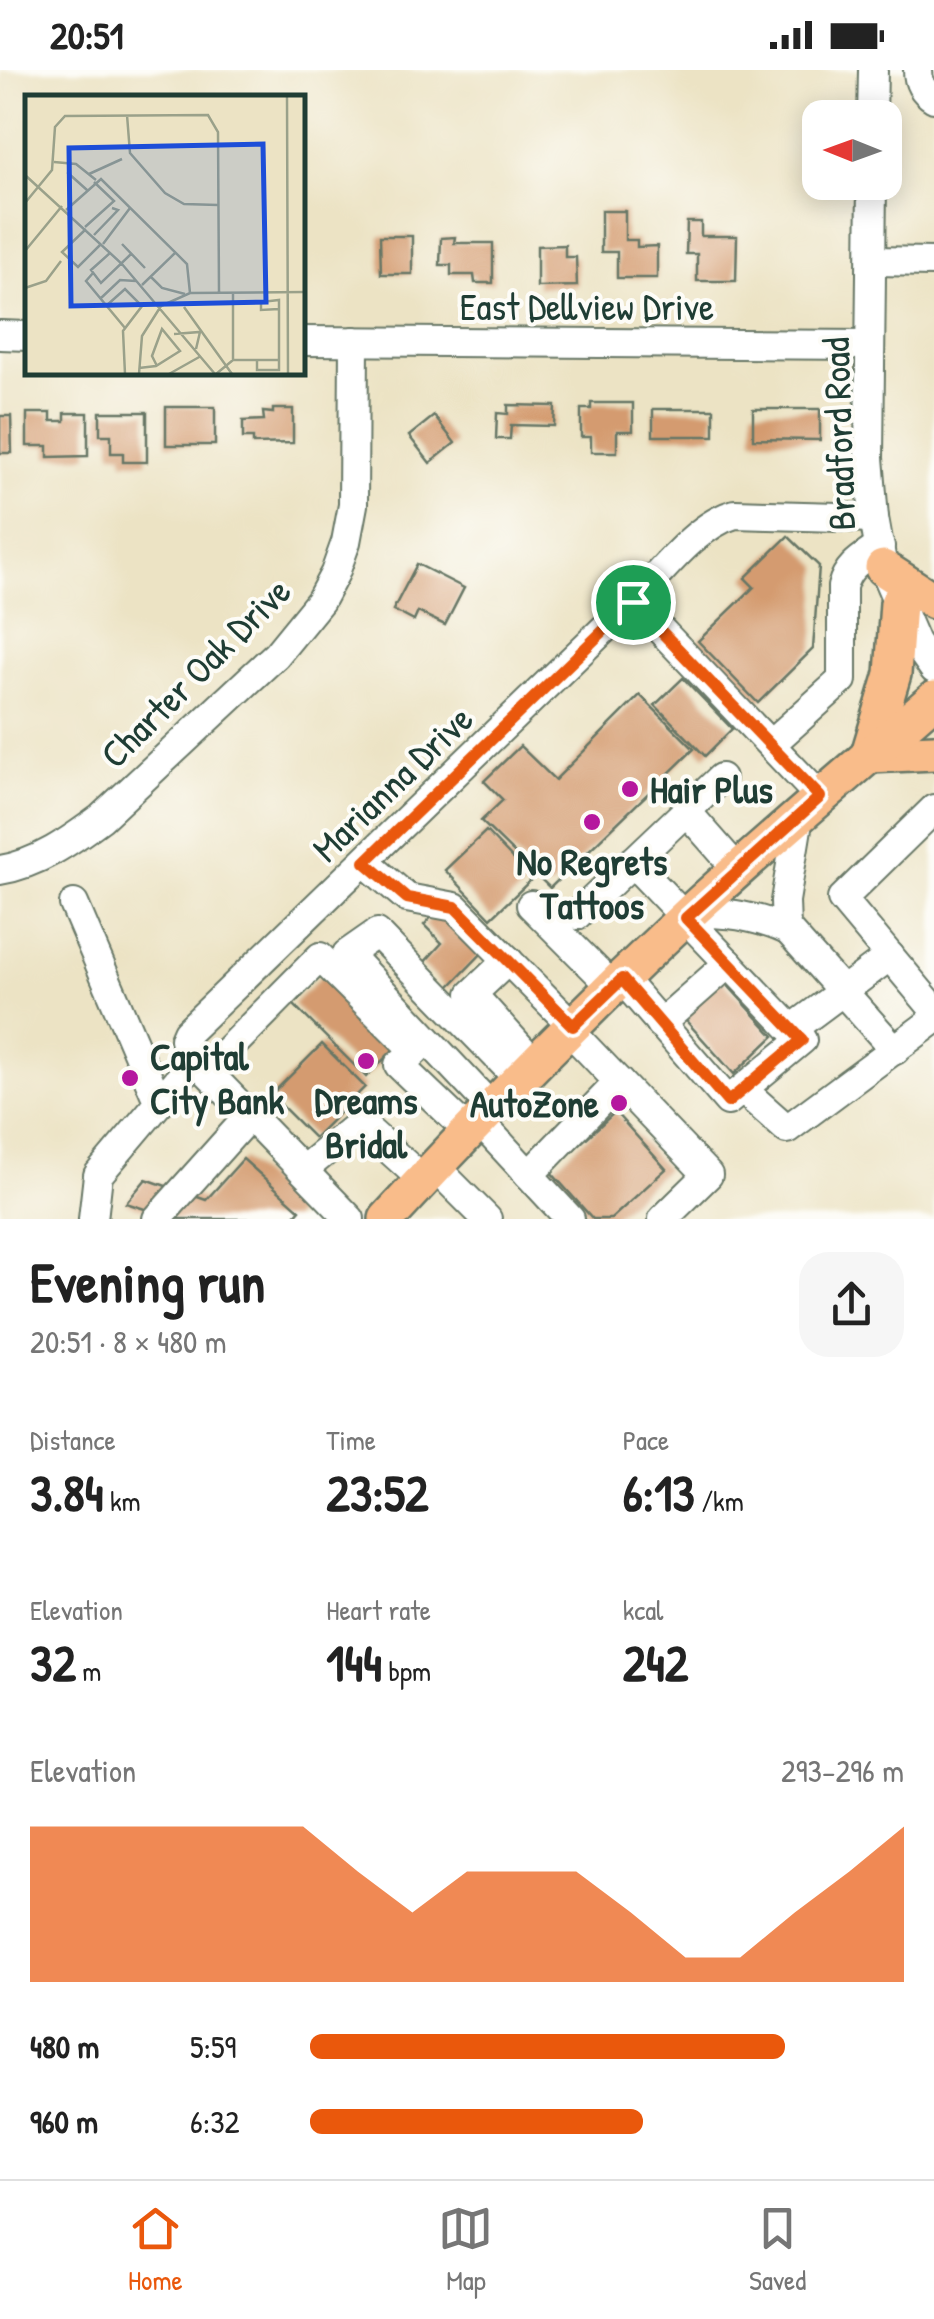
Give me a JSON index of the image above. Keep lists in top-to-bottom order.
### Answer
{
  "streets": {
    "street": [
      "East Dellview Drive",
      "Bradford Road",
      "Charter Oak Drive",
      "Marianna Drive"
    ]
  },
  "crossings": [
    ["East Dellview Drive", "Bradford Road"],
    ["East Dellview Drive", "Charter Oak Drive"],
    ["Bradford Road", "Marianna Drive"]
  ],
  "places": [
    "Hair Plus",
    "No Regrets Tattoos",
    "Dreams Bridal",
    "Capital City Bank",
    "AutoZone"
  ],
  "north": "left",
  "page": {
    "status": "20:51",
    "heading": ["Evening run", "20:51 · 8 × 480 m"],
    "stats": [
      ["Distance", "3.84 km"],
      ["Time", "23:52"],
      ["Pace", "6:13 /km"],
      ["Elevation", "32 m"],
      ["Heart rate", "144 bpm"],
      ["kcal", "242"]
    ],
    "chart": ["Elevation", "293–296 m"],
    "list": [
      {
        "name": "480 m",
        "note": "5:59"
      },
      {
        "name": "960 m",
        "note": "6:32"
      }
    ],
    "tabs": ["Home", "Map", "Saved"]
  }
}
